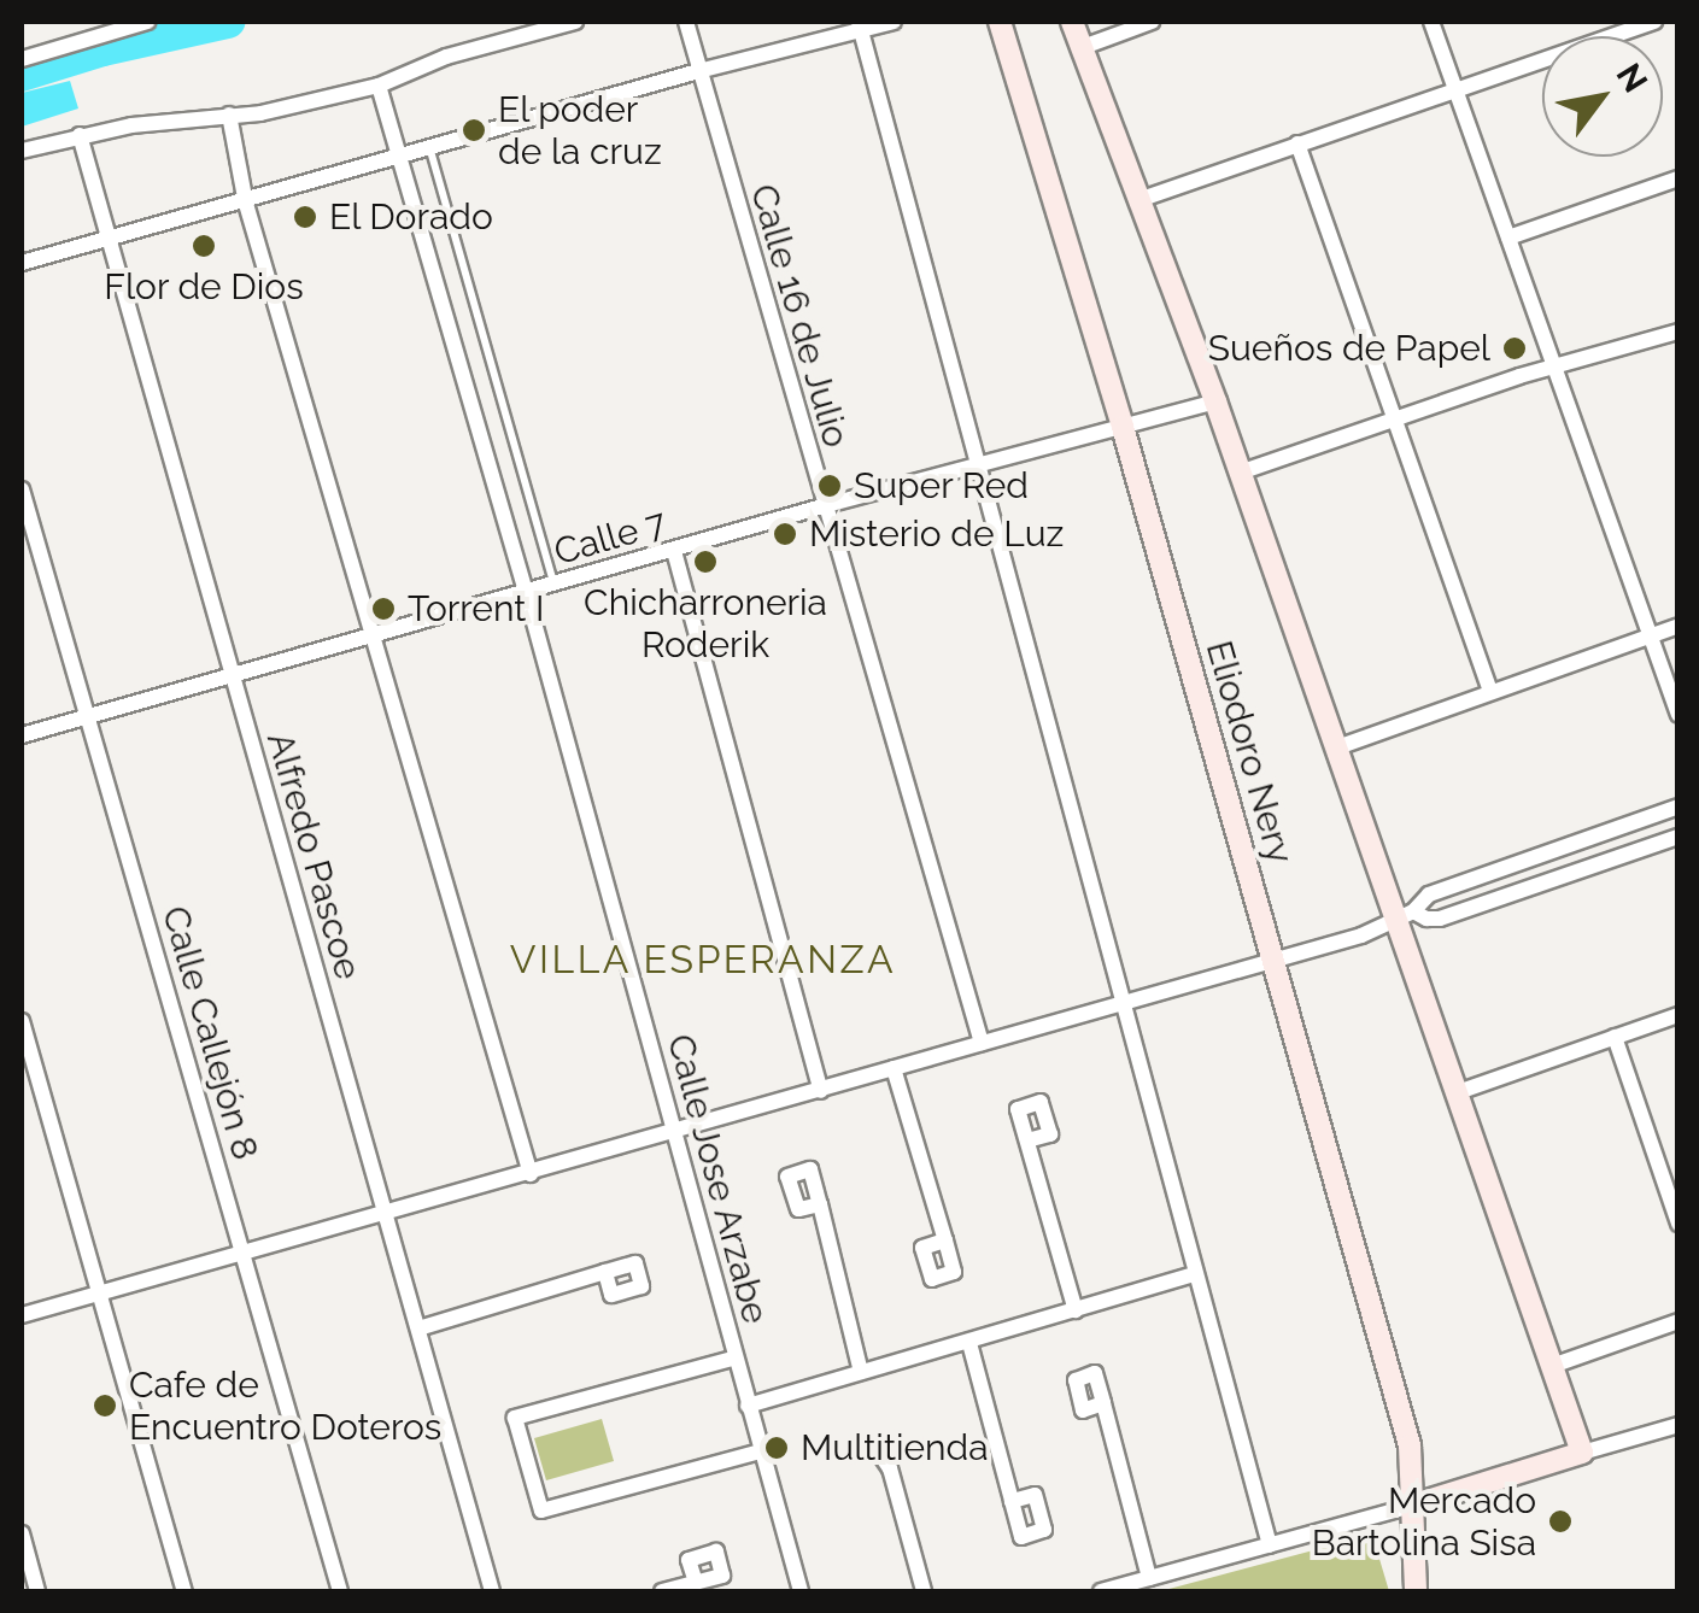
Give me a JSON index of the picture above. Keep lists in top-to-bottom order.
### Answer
{
  "streets": {
    "street": [
      "Calle 16 de Julio",
      "Calle 7",
      "Eliodoro Nery",
      "Alfredo Pascoe",
      "Calle Callejón 8",
      "Calle Jose Arzabe"
    ]
  },
  "crossings": [
    ["Calle 16 de Julio", "Calle 7"],
    ["Calle 7", "Eliodoro Nery"],
    ["Calle 7", "Alfredo Pascoe"],
    ["Calle 7", "Calle Callejón 8"],
    ["Calle 7", "Calle Jose Arzabe"]
  ],
  "districts": ["VILLA ESPERANZA"],
  "places": [
    "El poder de la cruz",
    "El Dorado",
    "Flor de Dios",
    "Sueños de Papel",
    "Super Red",
    "Misterio de Luz",
    "Chicharroneria Roderik",
    "Torrent I",
    "Cafe de Encuentro Doteros",
    "Multitienda",
    "Mercado Bartolina Sisa"
  ],
  "north": "top right"
}
